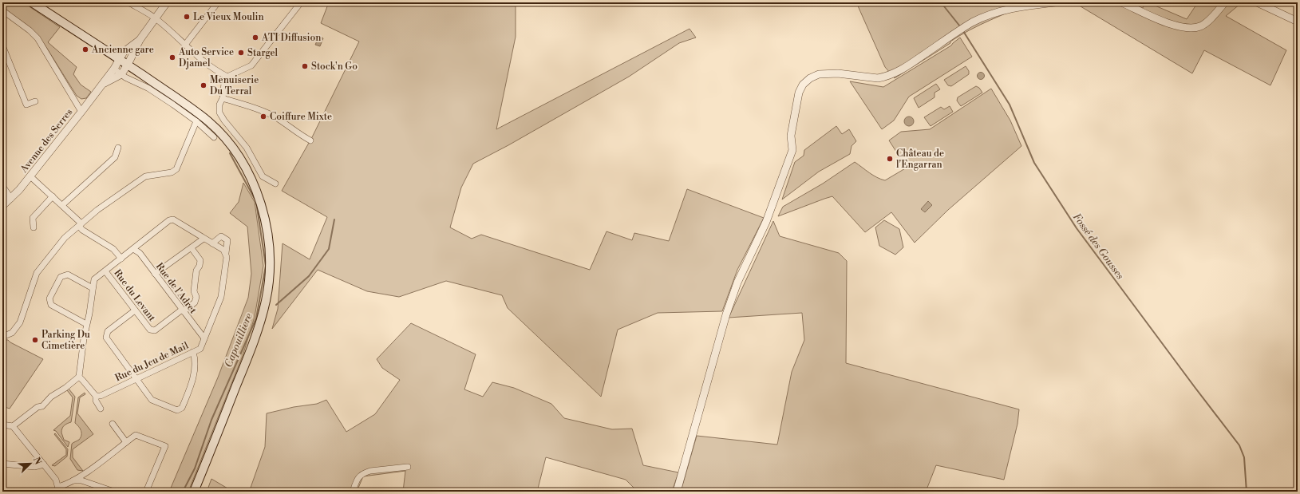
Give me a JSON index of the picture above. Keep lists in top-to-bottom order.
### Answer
{
  "streets": {
    "street": [
      "Avenue des Serres",
      "Rue de l'Adret",
      "Rue du Levant",
      "Rue du Jeu de Mail"
    ]
  },
  "crossings": [
    ["Rue de l'Adret", "Rue du Levant"],
    ["Rue de l'Adret", "Rue du Jeu de Mail"]
  ],
  "water": ["Fossé des Gousses", "Capouilliere"],
  "places": [
    "Le Vieux Moulin",
    "ATI Diffusion",
    "Ancienne gare",
    "Stargel",
    "Auto Service Djamel",
    "Stock'n Go",
    "Menuiserie Du Terral",
    "Coiffure Mixte",
    "Château de l'Engarran",
    "Parking Du Cimetière"
  ],
  "north": "top right"
}
